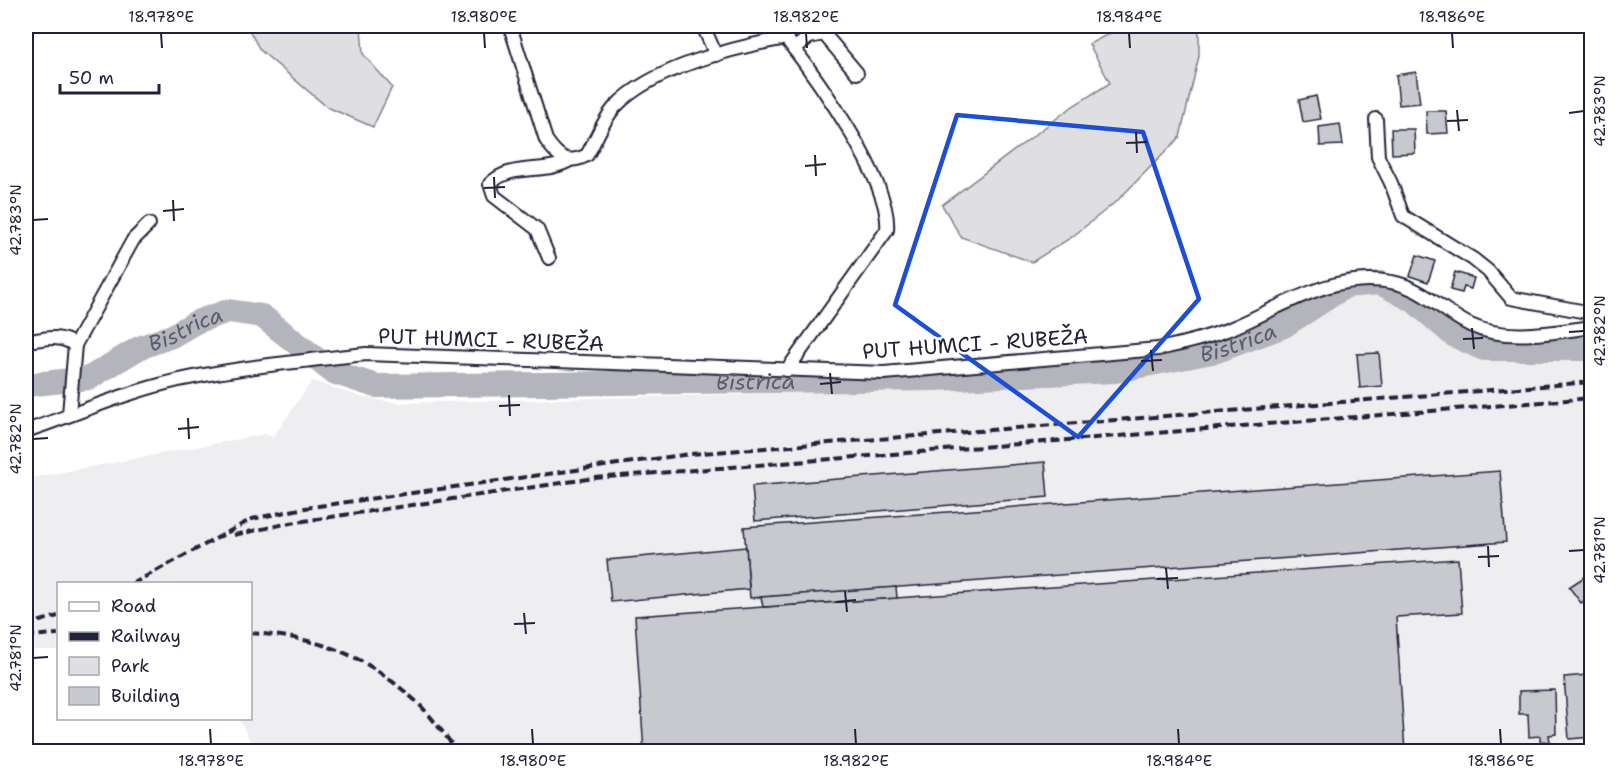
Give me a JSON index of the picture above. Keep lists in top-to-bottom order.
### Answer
{
  "streets": {
    "street": ["PUT HUMCI - RUBEŽA"]
  },
  "water": ["Bistrica"],
  "legend": [
    "Road",
    "Railway",
    "Park",
    "Building"
  ],
  "scale_bar": "50 m",
  "coordinates": [
    "18.978°E",
    "18.980°E",
    "18.982°E",
    "18.984°E",
    "18.986°E",
    "42.783°N",
    "42.782°N",
    "42.781°N"
  ]
}
